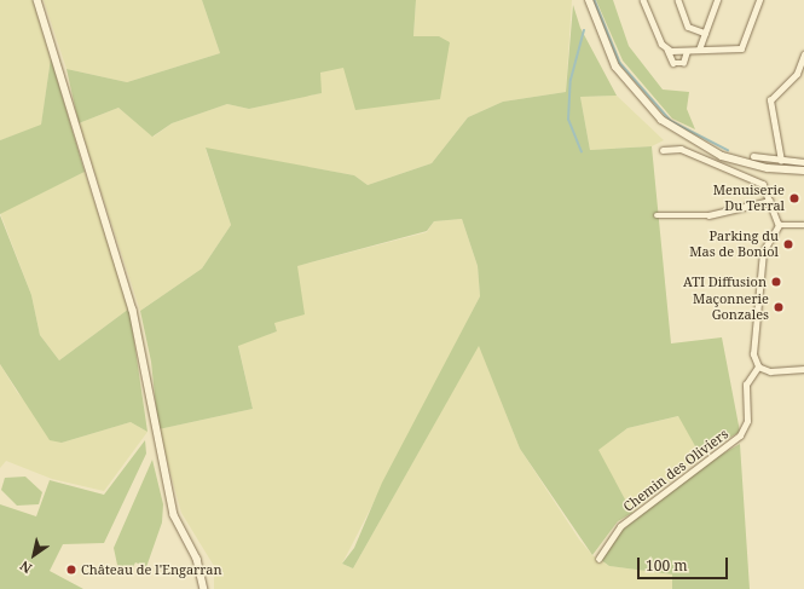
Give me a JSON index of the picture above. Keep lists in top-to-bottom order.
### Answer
{
  "streets": {
    "street": ["Chemin des Oliviers"]
  },
  "places": [
    "Menuiserie Du Terral",
    "Parking du Mas de Boniol",
    "ATI Diffusion",
    "Maçonnerie Gonzales",
    "Château de l'Engarran"
  ],
  "scale_bar": "100 m",
  "north": "bottom left"
}
